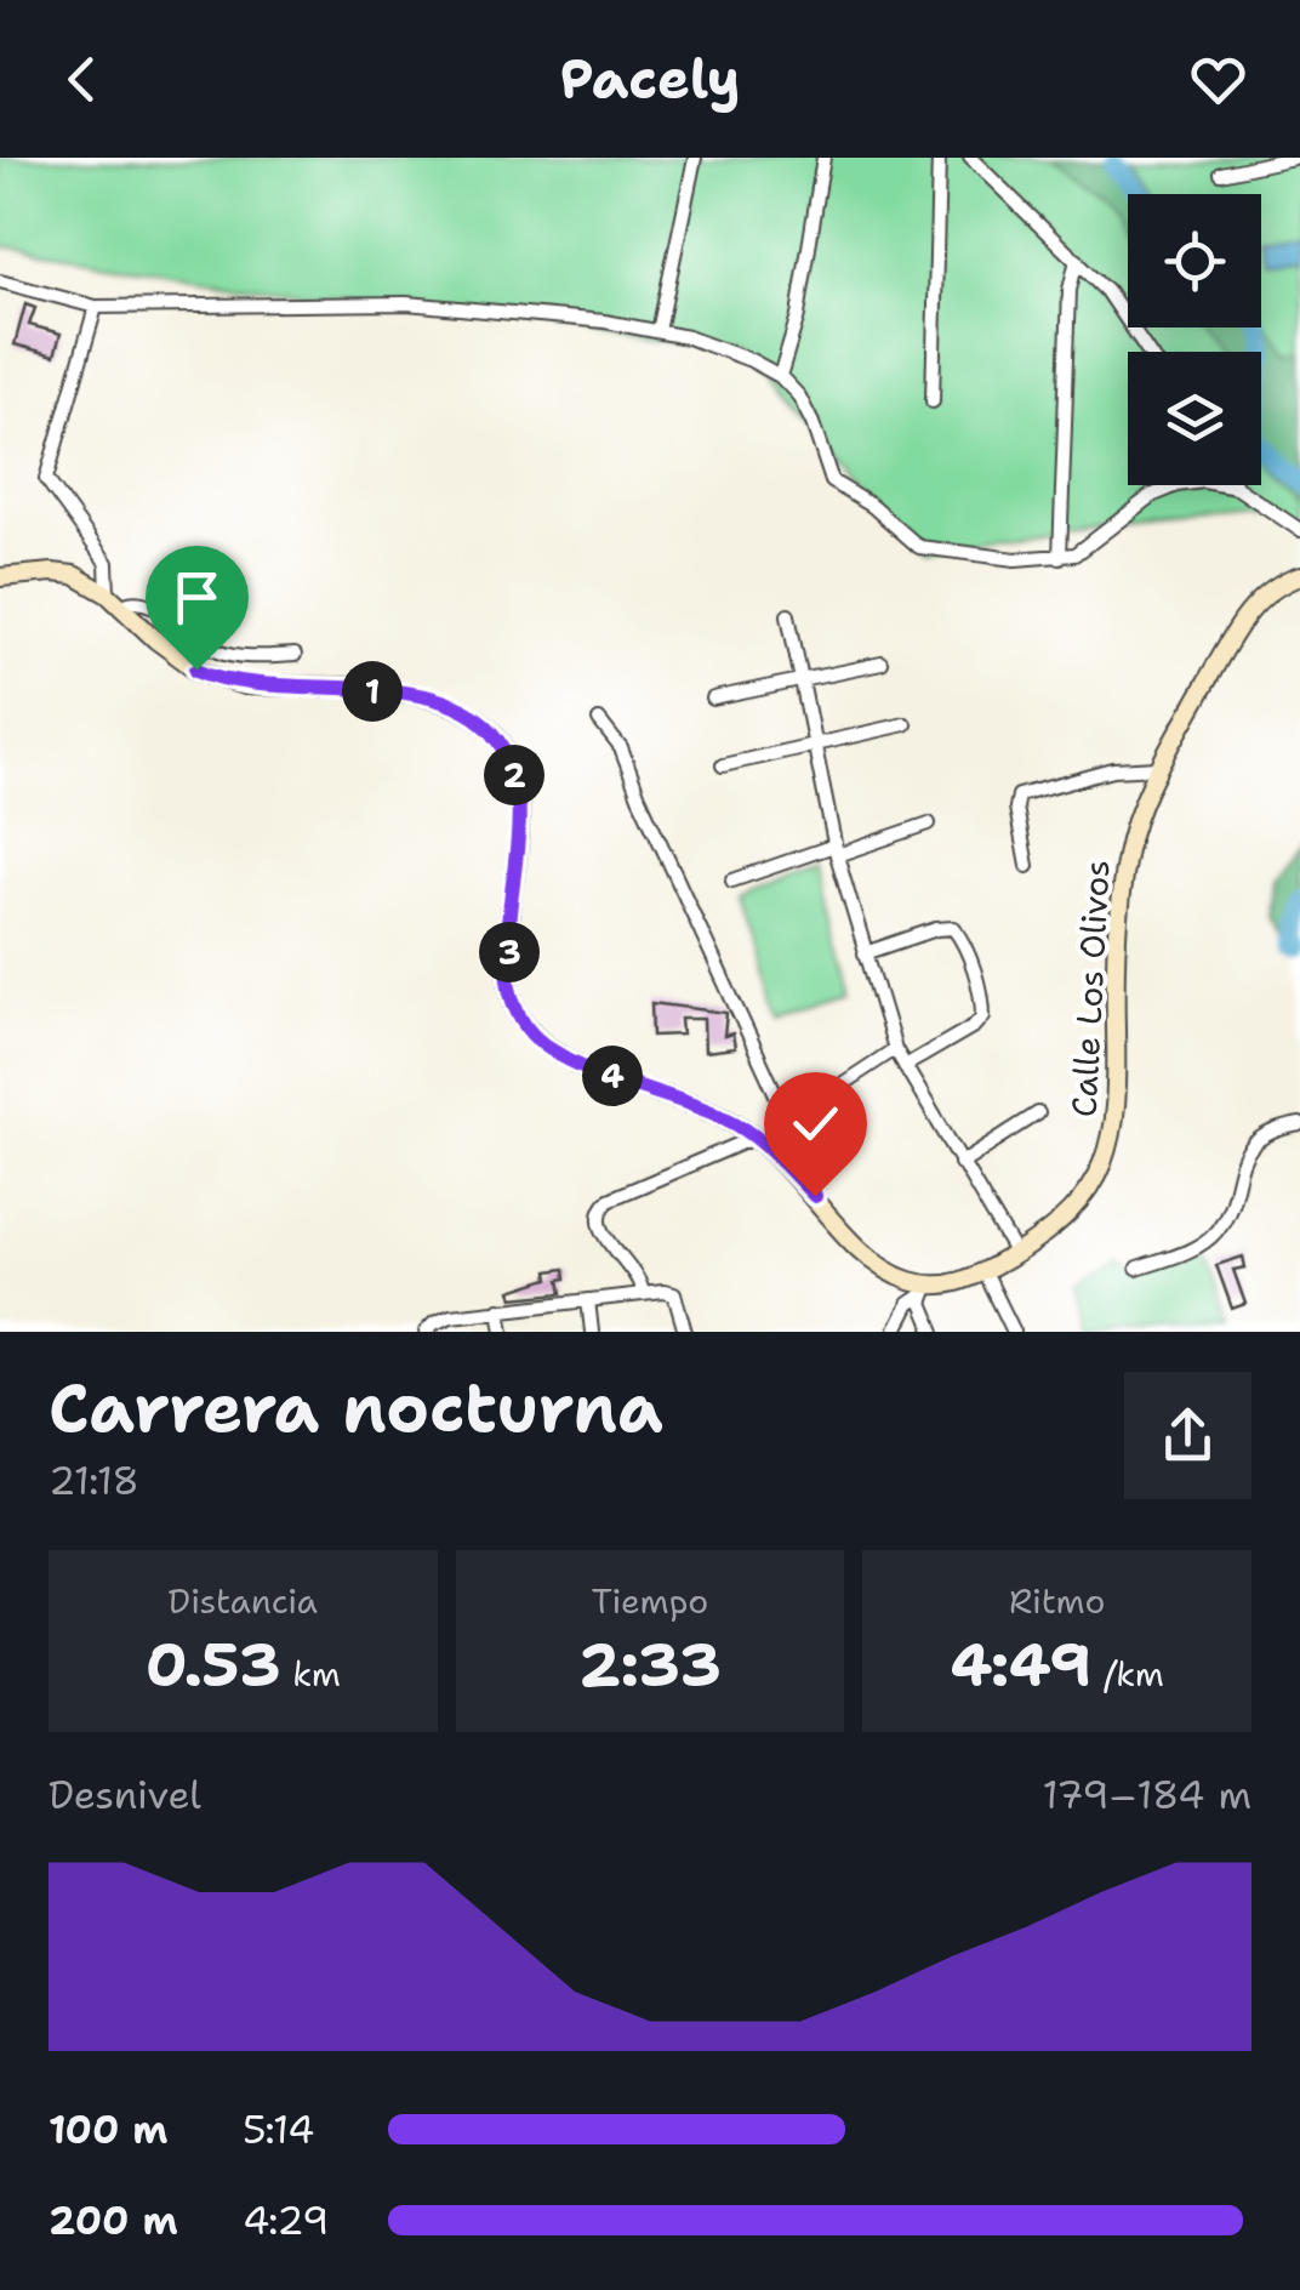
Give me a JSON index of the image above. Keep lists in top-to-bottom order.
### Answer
{
  "streets": {
    "street": ["Calle Los Olivos"]
  },
  "page": {
    "header": "Pacely",
    "pins": [
      "1",
      "2",
      "3",
      "4"
    ],
    "heading": ["Carrera nocturna", "21:18"],
    "stats": [
      ["Distancia", "0.53 km"],
      ["Tiempo", "2:33"],
      ["Ritmo", "4:49 /km"]
    ],
    "chart": ["Desnivel", "179–184 m"],
    "list": [
      {
        "name": "100 m",
        "note": "5:14"
      },
      {
        "name": "200 m",
        "note": "4:29"
      }
    ]
  }
}
